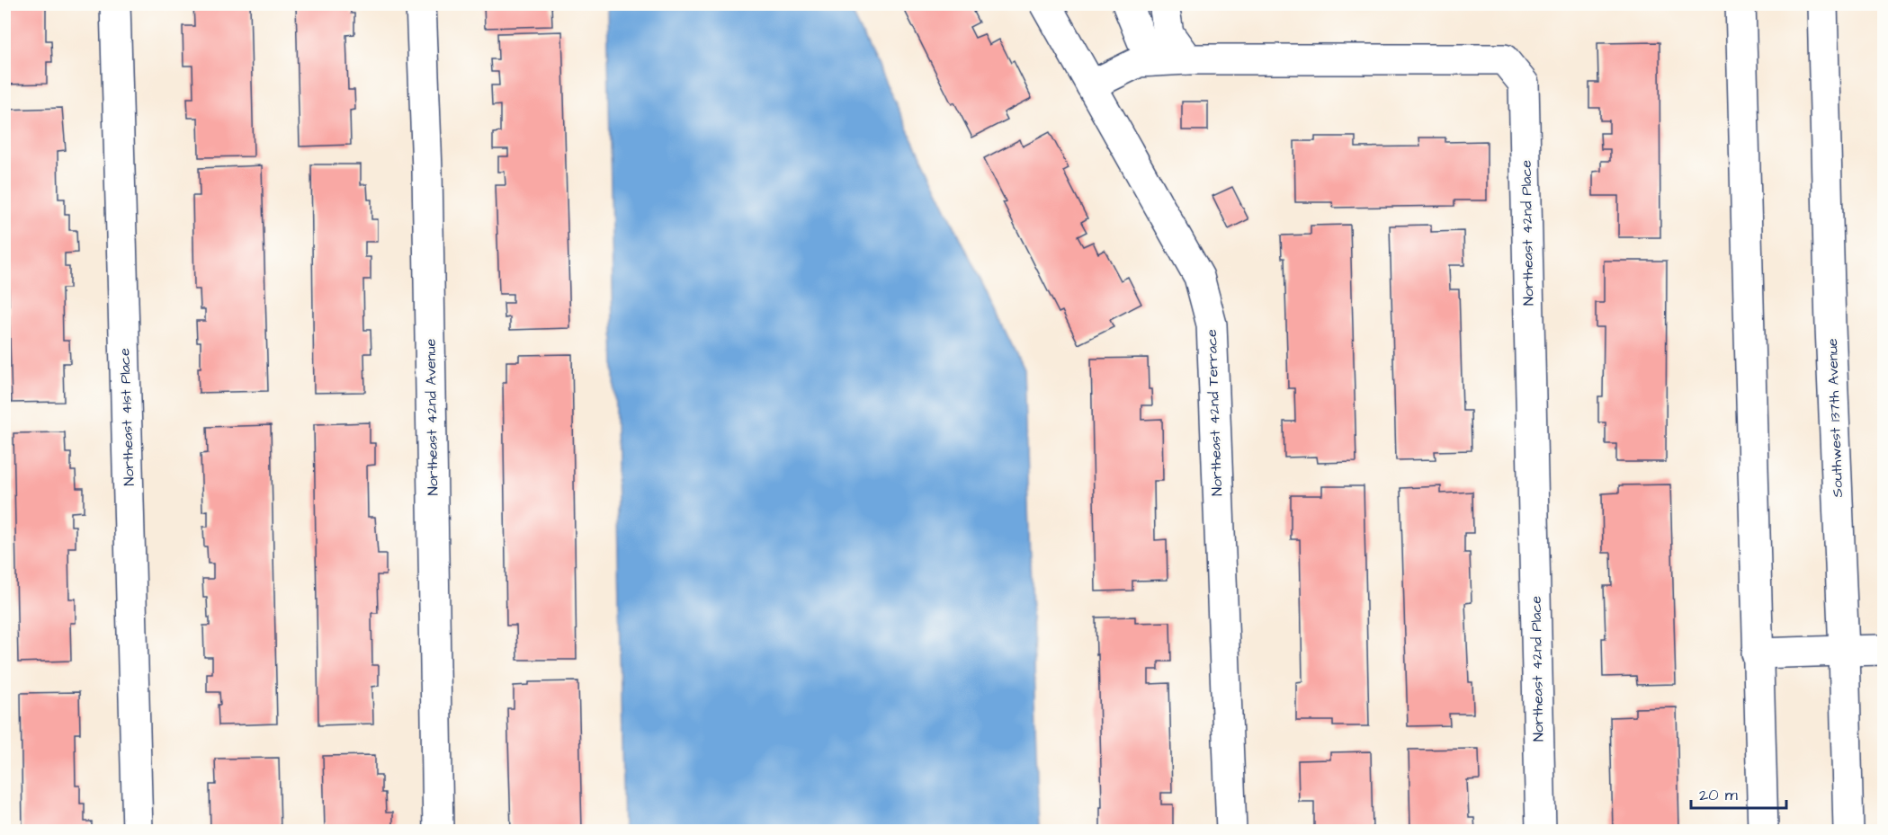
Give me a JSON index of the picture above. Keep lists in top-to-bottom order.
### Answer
{
  "streets": {
    "street": [
      "Northeast 42nd Place",
      "Northeast 42nd Terrace",
      "Northeast 41st Place",
      "Northeast 42nd Avenue",
      "Southwest 137th Avenue"
    ]
  },
  "crossings": [
    ["Northeast 42nd Place", "Northeast 42nd Terrace"]
  ],
  "scale_bar": "20 m"
}
